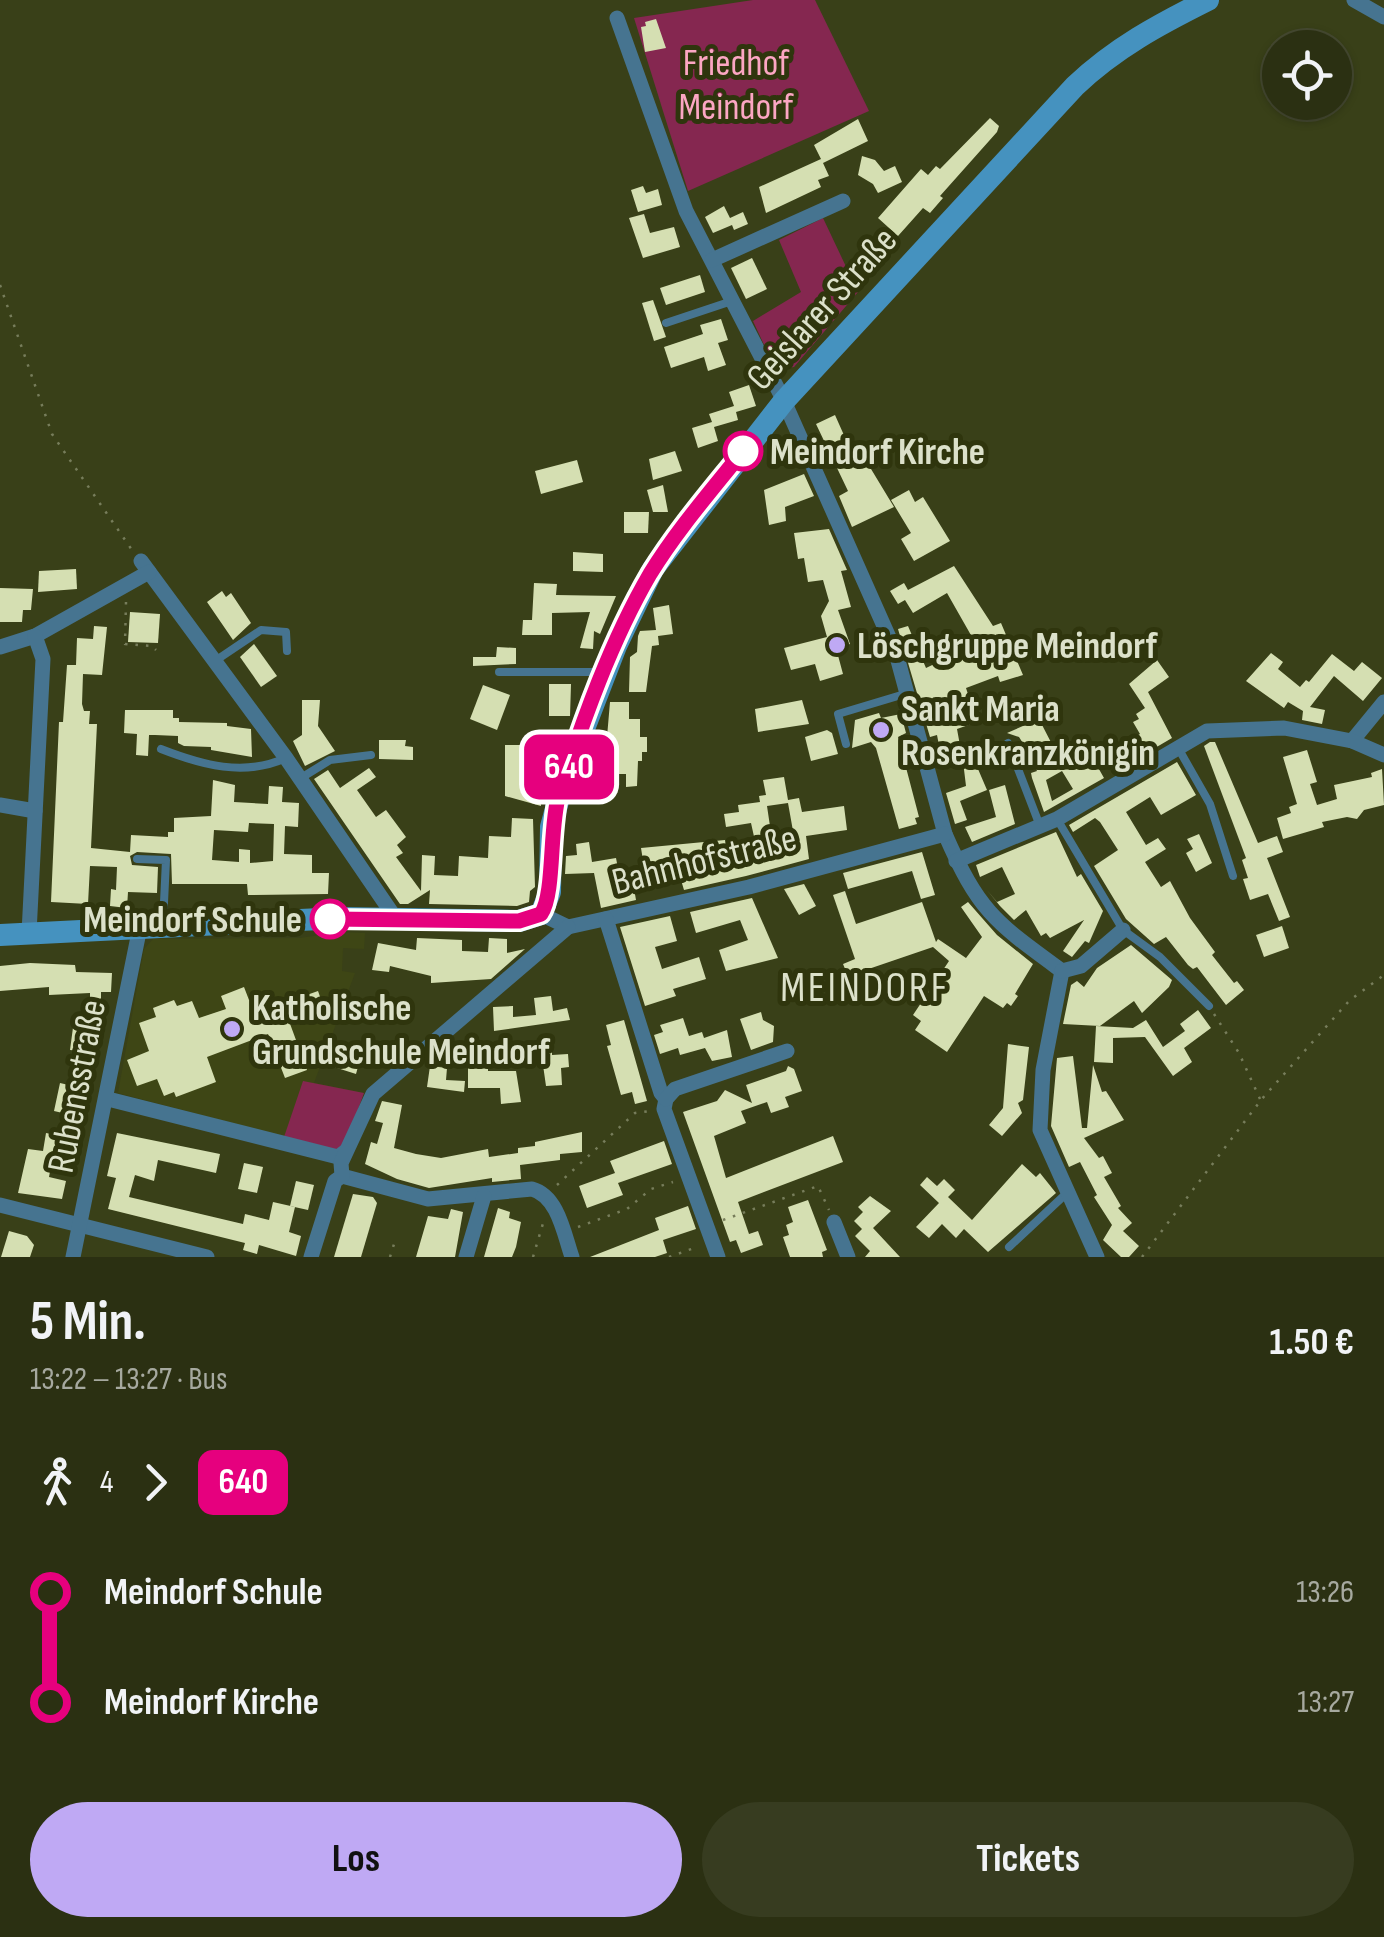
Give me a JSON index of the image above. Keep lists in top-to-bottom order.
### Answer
{
  "streets": {
    "main road": ["Geislarer Straße"],
    "street": ["Bahnhofstraße", "Rubensstraße"]
  },
  "crossings": [
    ["Geislarer Straße", "Bahnhofstraße"]
  ],
  "districts": ["MEINDORF"],
  "parks": ["Friedhof Meindorf"],
  "places": [
    "Meindorf Kirche",
    "Löschgruppe Meindorf",
    "Sankt Maria Rosenkranzkönigin",
    "Meindorf Schule",
    "Katholische Grundschule Meindorf"
  ],
  "lines": ["bus line 640"],
  "page": {
    "on_map": "640",
    "heading": ["5 Min.", "13:22 – 13:27 · Bus", "1.50 €"],
    "legs": ["4", "640"],
    "list": [
      {
        "name": "Meindorf Schule",
        "value": "13:26"
      },
      {
        "name": "Meindorf Kirche",
        "value": "13:27"
      }
    ],
    "buttons": ["Los", "Tickets"]
  }
}
